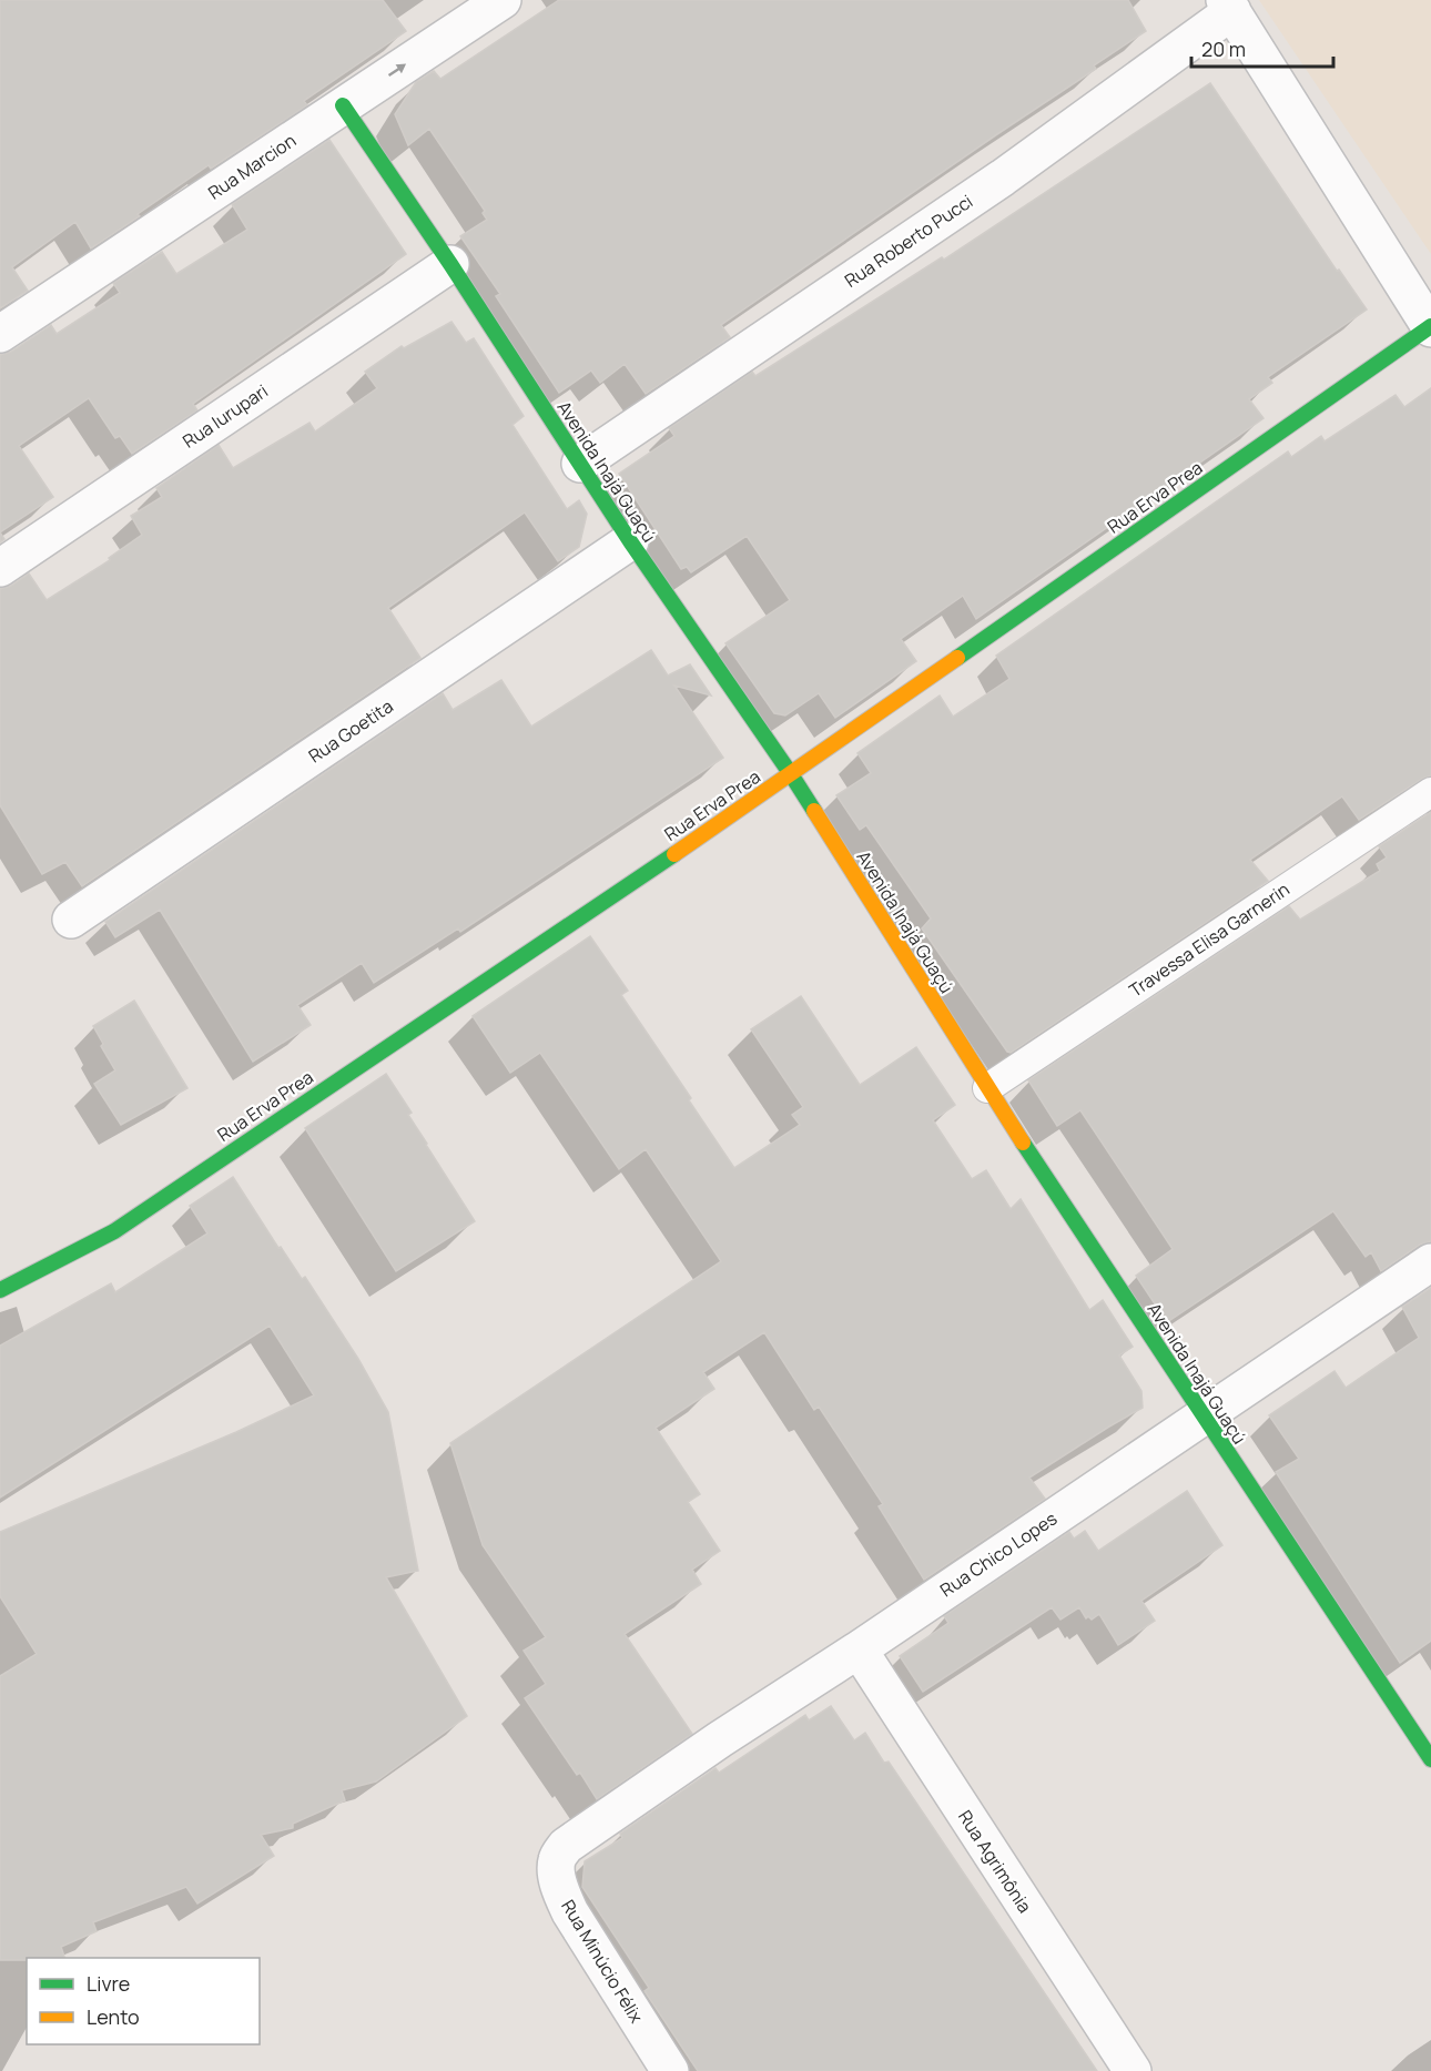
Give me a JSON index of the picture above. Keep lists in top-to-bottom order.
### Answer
{
  "streets": {
    "street": [
      "Rua Marcion",
      "Rua Roberto Pucci",
      "Rua Iurupari",
      "Avenida Inajá Guaçú",
      "Rua Erva Prea",
      "Rua Goetita",
      "Rua Chico Lopes",
      "Rua Agrimônia",
      "Rua Minúcio Félix"
    ],
    "lane": ["Travessa Elisa Garnerin"]
  },
  "crossings": [
    ["Rua Marcion", "Avenida Inajá Guaçú"],
    ["Rua Roberto Pucci", "Avenida Inajá Guaçú"],
    ["Rua Iurupari", "Avenida Inajá Guaçú"],
    ["Avenida Inajá Guaçú", "Rua Erva Prea"],
    ["Avenida Inajá Guaçú", "Rua Goetita"],
    ["Avenida Inajá Guaçú", "Travessa Elisa Garnerin"],
    ["Avenida Inajá Guaçú", "Rua Chico Lopes"],
    ["Rua Chico Lopes", "Rua Agrimônia"],
    ["Rua Chico Lopes", "Rua Minúcio Félix"]
  ],
  "legend": ["Livre", "Lento"],
  "scale_bar": "20 m"
}
